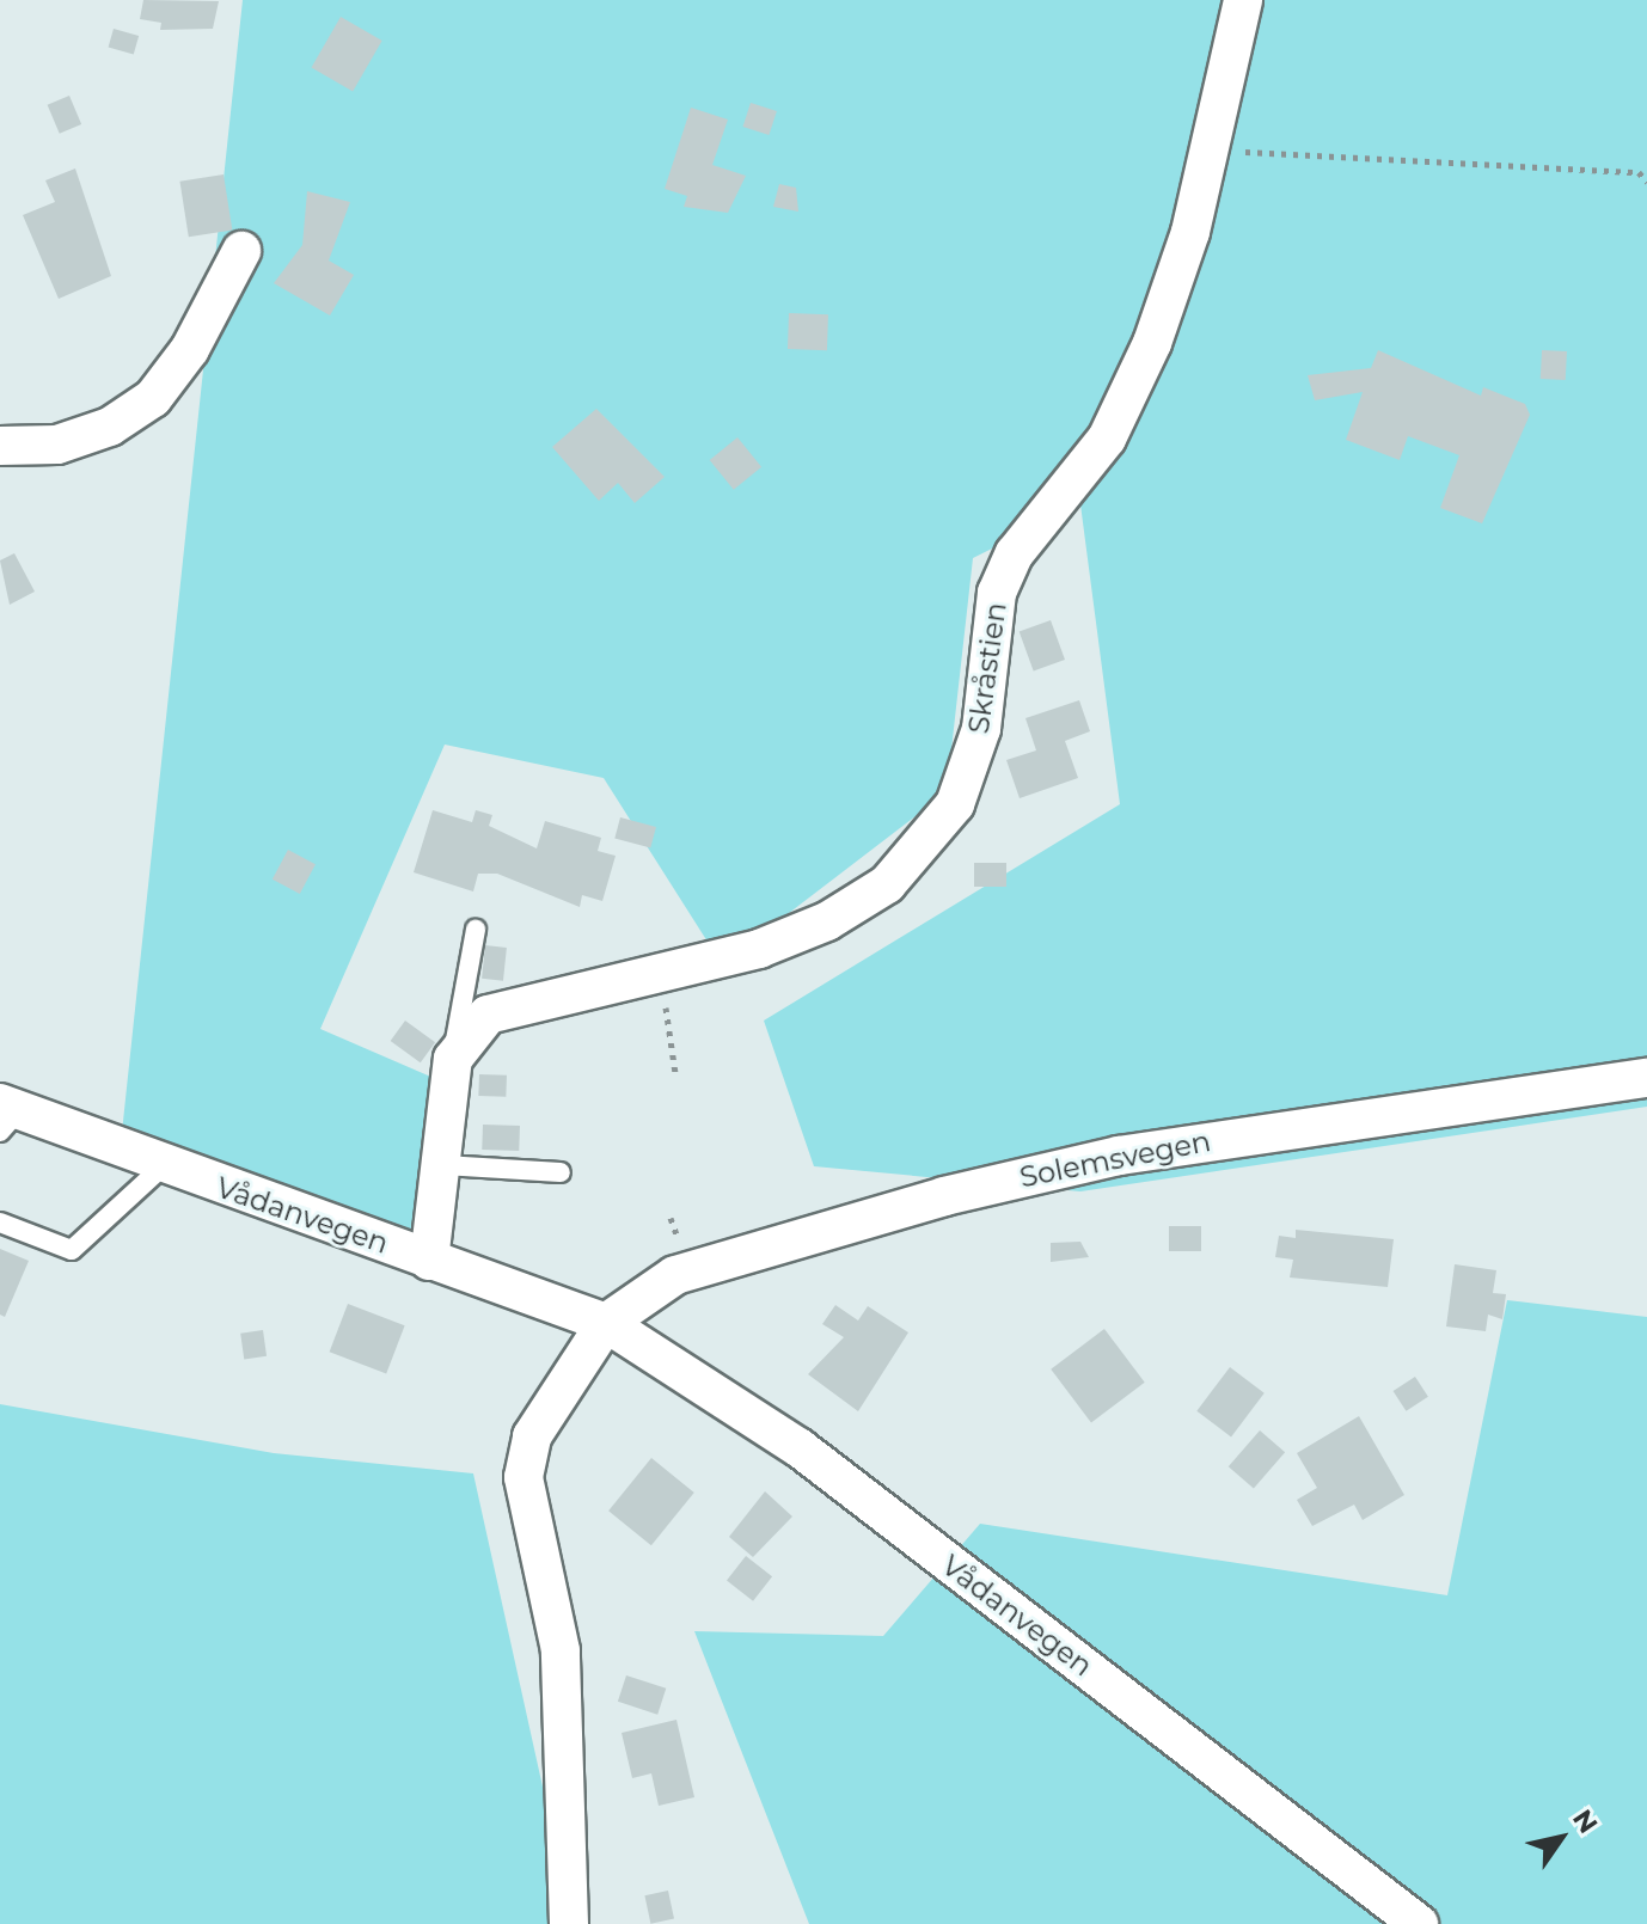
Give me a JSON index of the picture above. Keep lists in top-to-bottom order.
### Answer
{
  "streets": {
    "street": ["Skråstien", "Solemsvegen", "Vådanvegen"]
  },
  "crossings": [
    ["Solemsvegen", "Vådanvegen"]
  ],
  "north": "top right"
}
